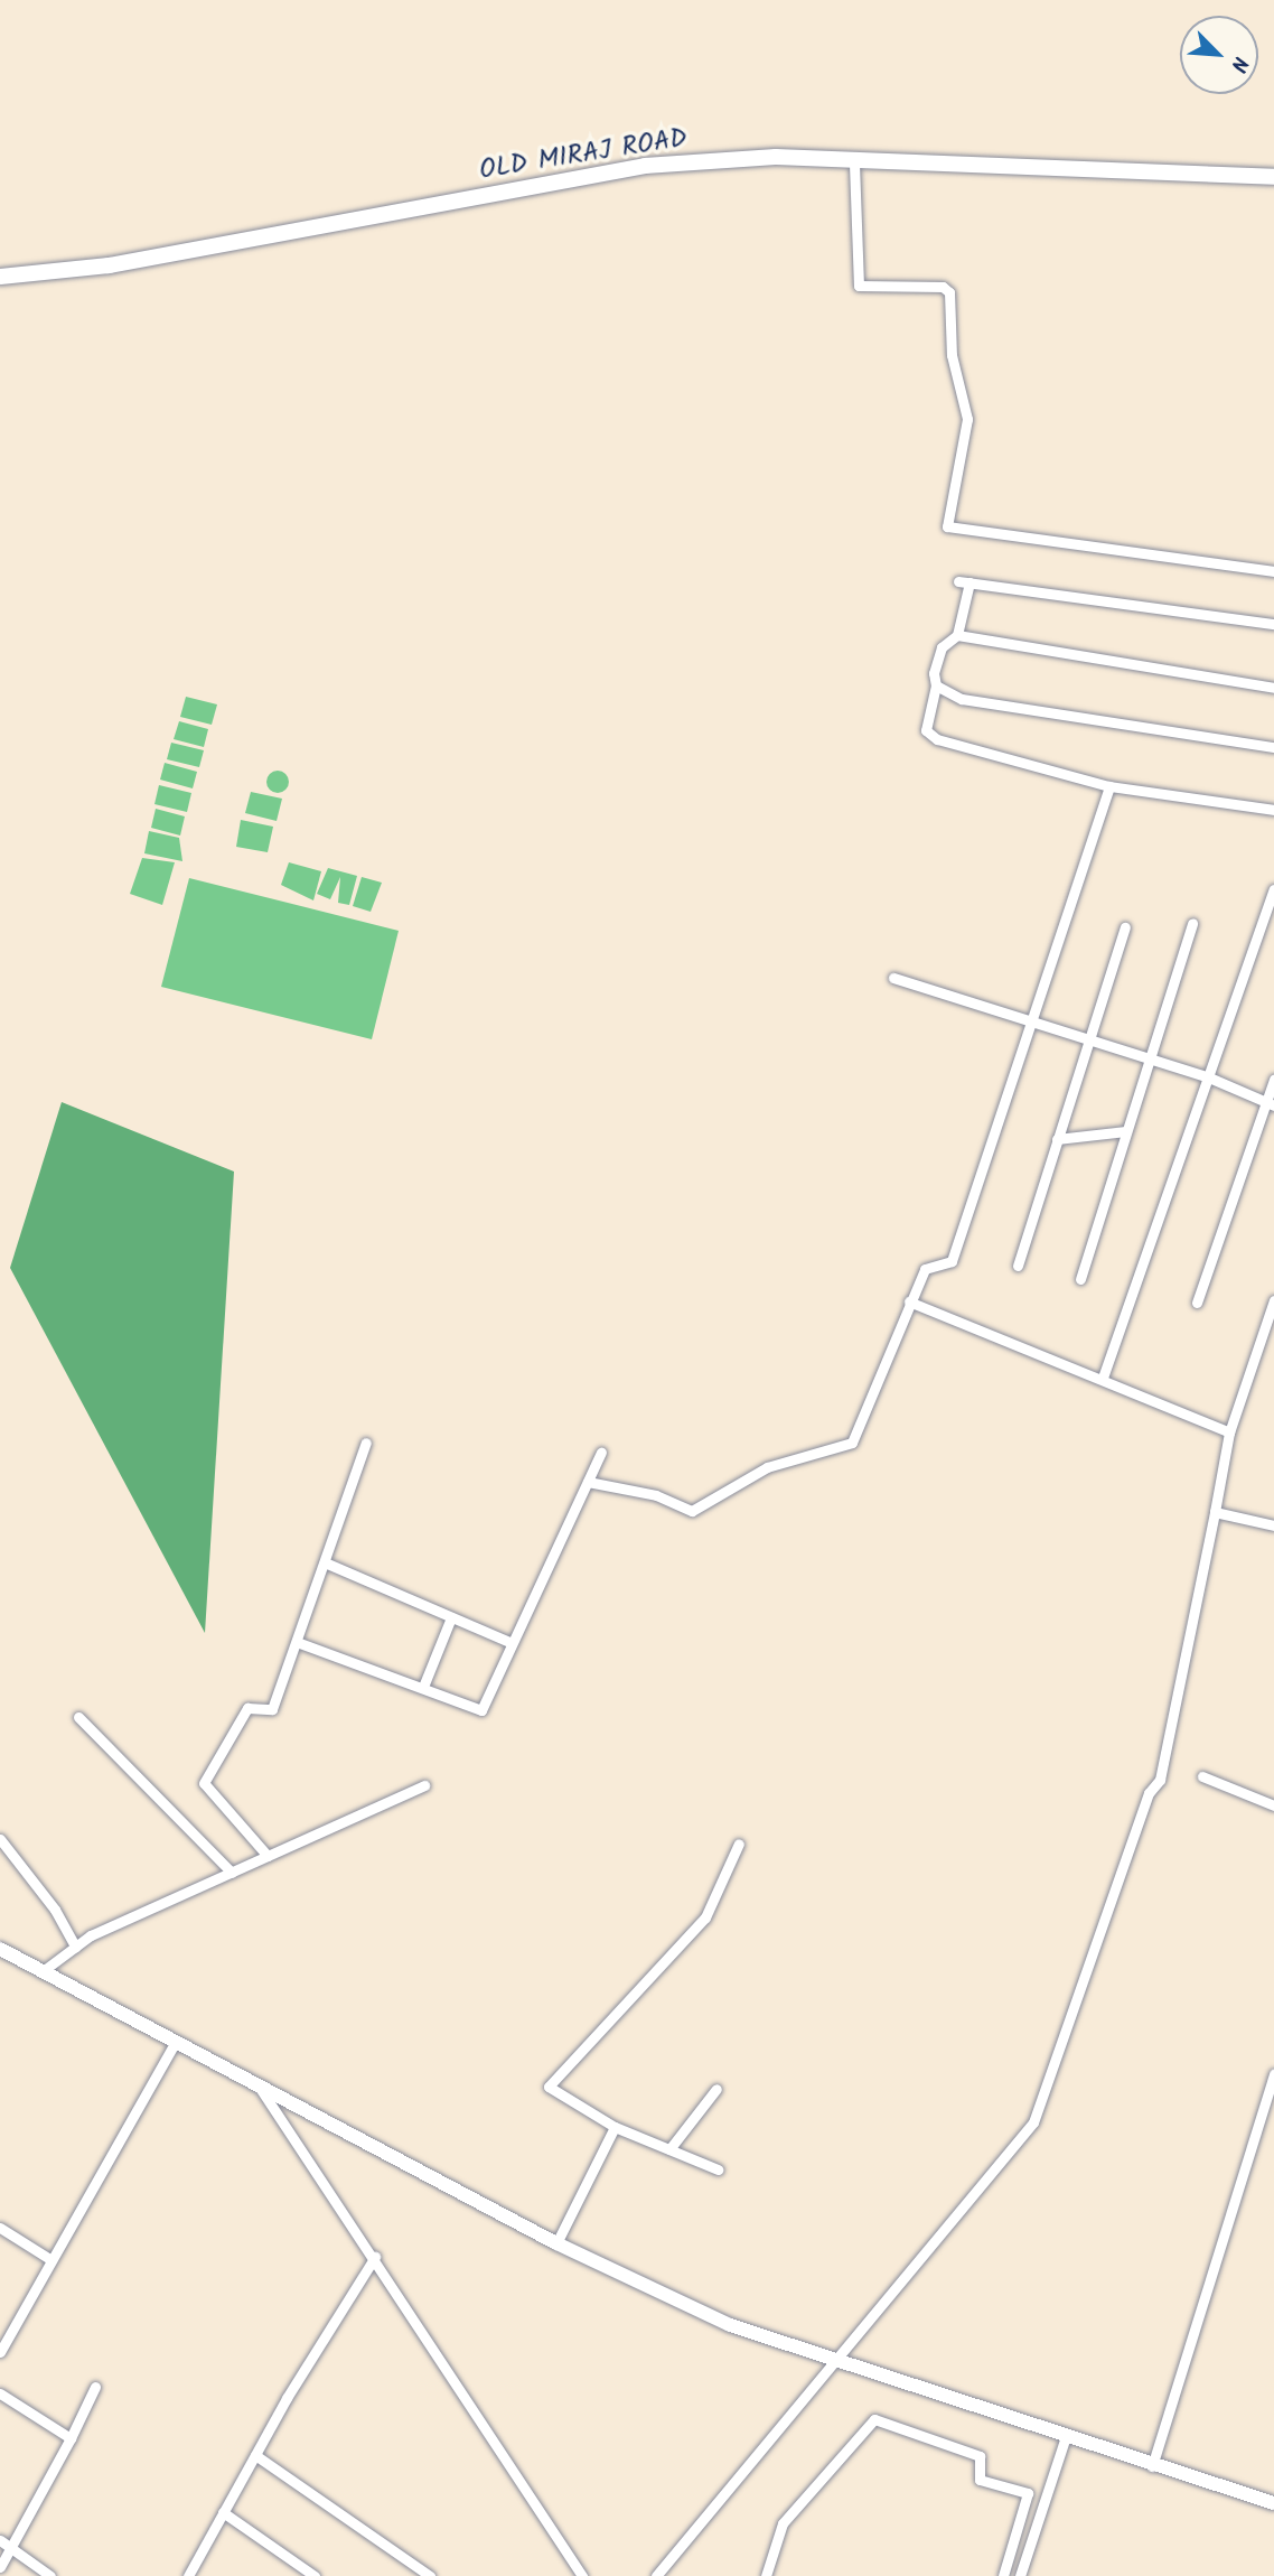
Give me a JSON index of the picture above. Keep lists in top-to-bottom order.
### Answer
{
  "streets": {
    "main road": ["OLD MIRAJ ROAD"]
  },
  "north": "bottom right"
}
